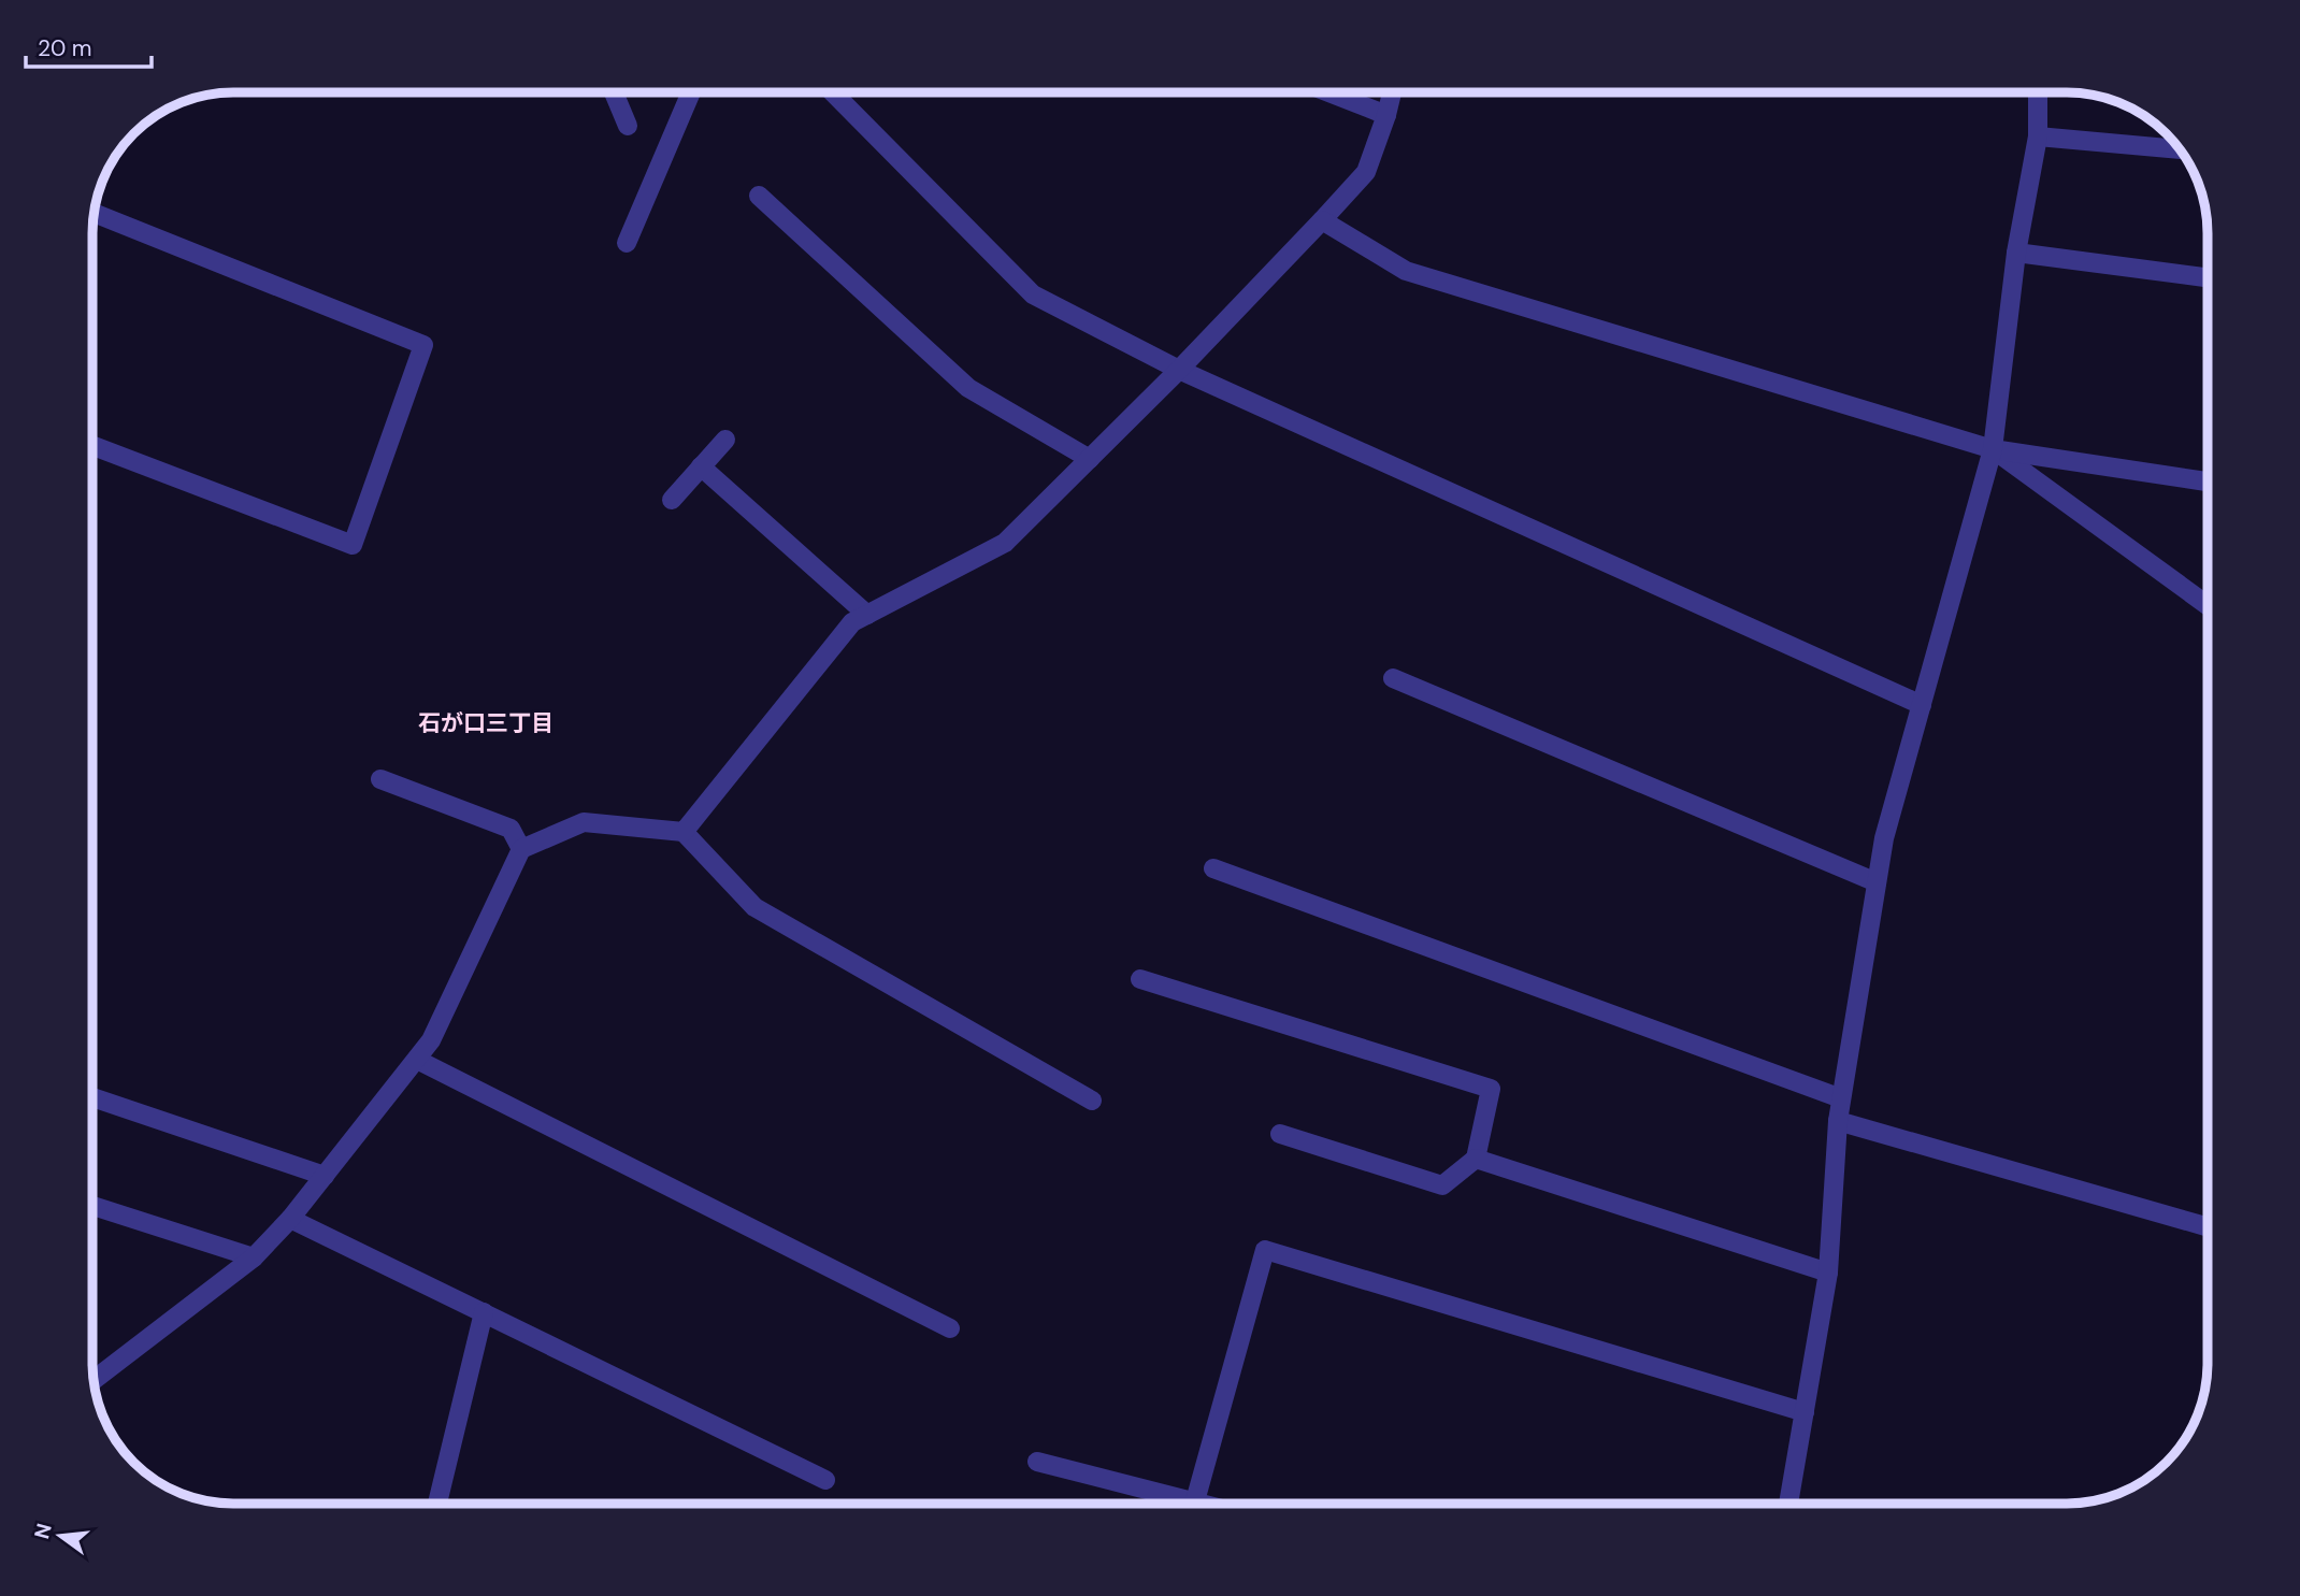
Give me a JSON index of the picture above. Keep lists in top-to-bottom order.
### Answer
{
  "districts": ["石が口三丁目"],
  "scale_bar": "20 m",
  "north": "left"
}
